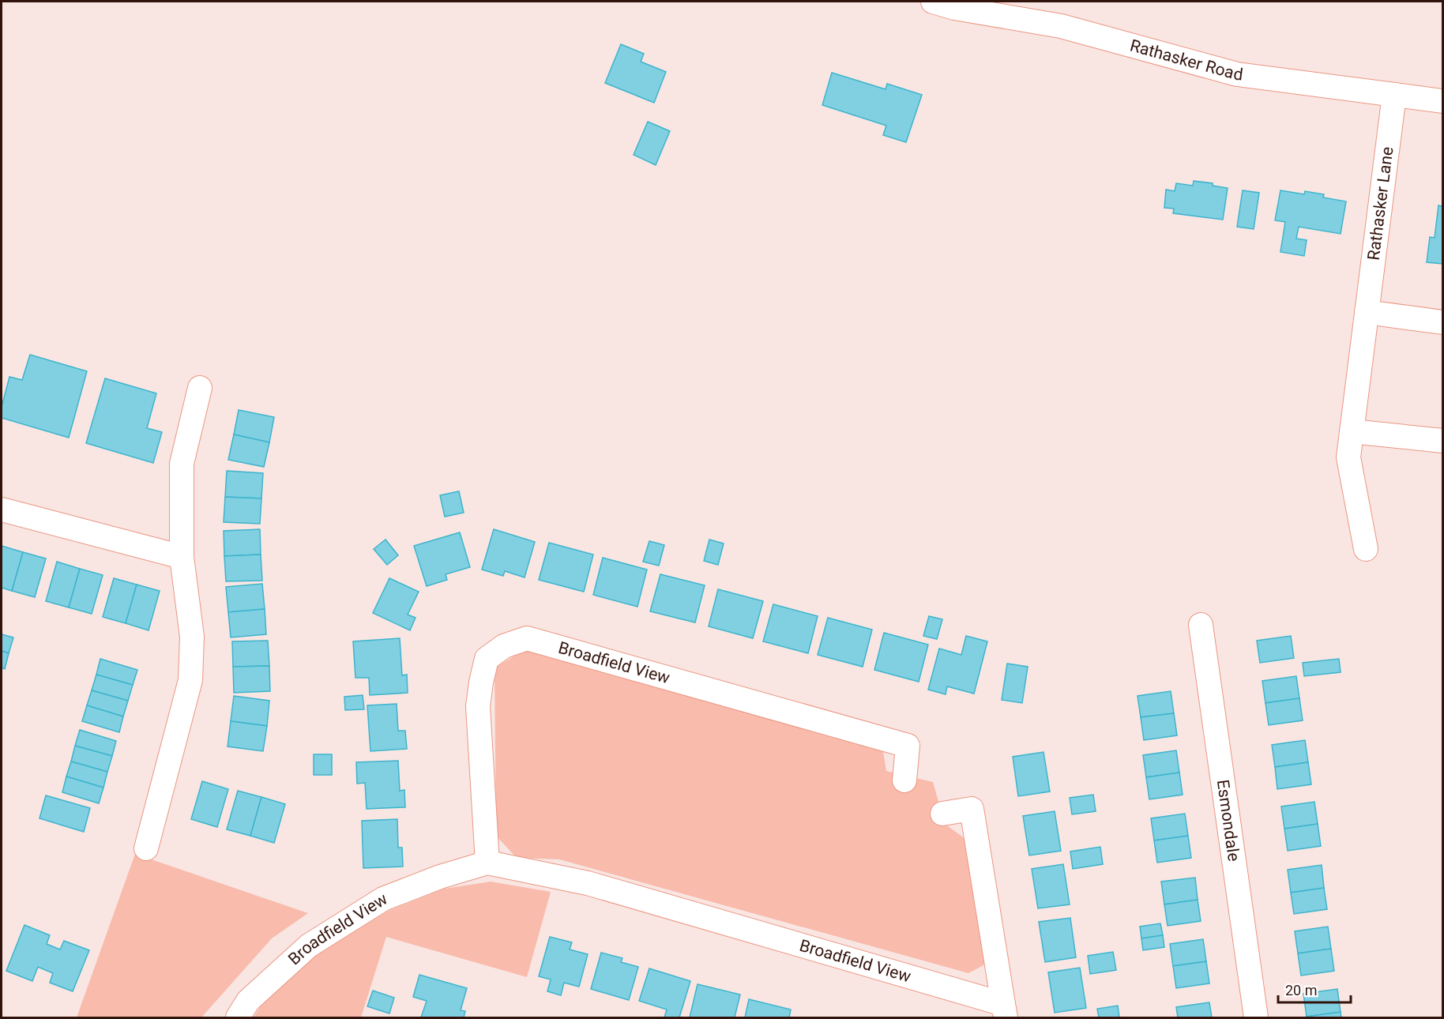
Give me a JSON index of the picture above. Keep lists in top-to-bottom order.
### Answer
{
  "streets": {
    "street": [
      "Rathasker Road",
      "Rathasker Lane",
      "Broadfield View",
      "Esmondale"
    ]
  },
  "crossings": [
    ["Rathasker Road", "Rathasker Lane"]
  ],
  "scale_bar": "20 m"
}
